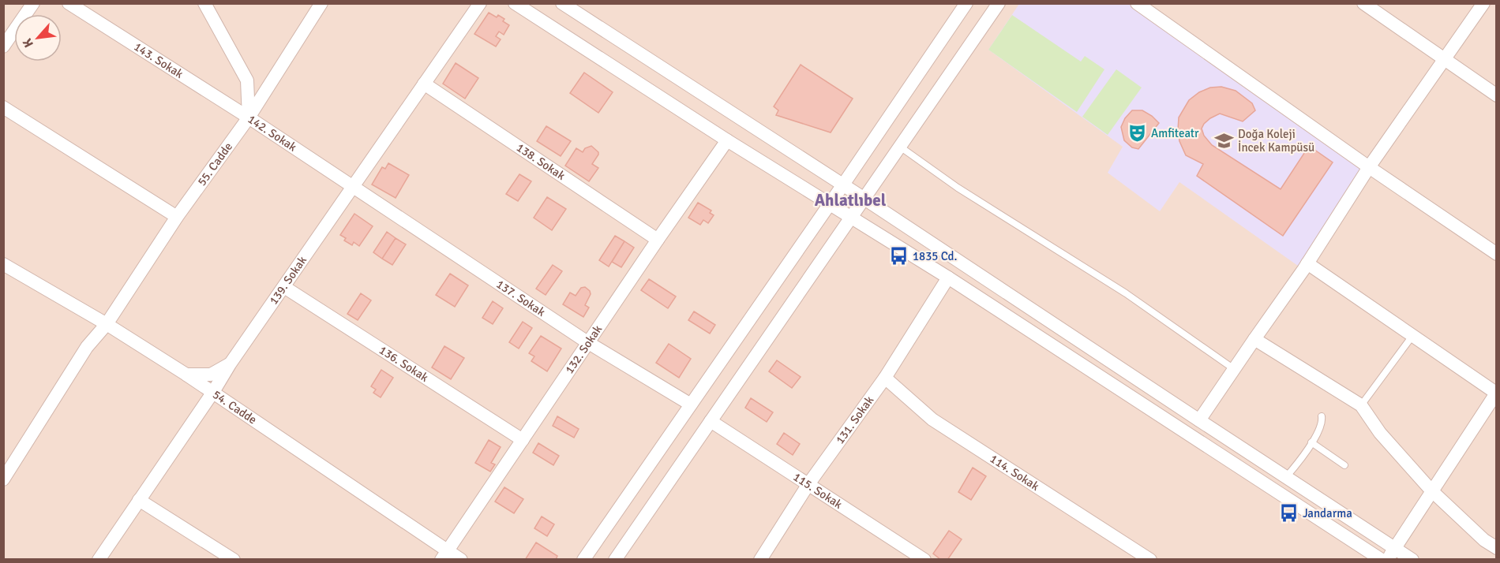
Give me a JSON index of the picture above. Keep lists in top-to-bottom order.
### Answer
{
  "streets": {
    "street": [
      "143. Sokak",
      "142. Sokak",
      "138. Sokak",
      "55. Cadde",
      "139. Sokak",
      "137. Sokak",
      "132. Sokak",
      "136. Sokak",
      "54. Cadde",
      "131. Sokak",
      "114. Sokak",
      "115. Sokak"
    ]
  },
  "crossings": [
    ["143. Sokak", "142. Sokak"],
    ["143. Sokak", "55. Cadde"],
    ["142. Sokak", "55. Cadde"],
    ["142. Sokak", "139. Sokak"],
    ["142. Sokak", "137. Sokak"],
    ["138. Sokak", "139. Sokak"],
    ["138. Sokak", "132. Sokak"],
    ["55. Cadde", "54. Cadde"],
    ["139. Sokak", "137. Sokak"],
    ["139. Sokak", "136. Sokak"],
    ["139. Sokak", "54. Cadde"],
    ["137. Sokak", "132. Sokak"],
    ["132. Sokak", "136. Sokak"],
    ["132. Sokak", "54. Cadde"],
    ["131. Sokak", "114. Sokak"],
    ["131. Sokak", "115. Sokak"]
  ],
  "districts": ["Ahlatlıbel"],
  "places": {
    "theatre": ["Amfiteatr"],
    "school or university": ["Doğa Koleji İncek Kampüsü"],
    "bus stop": ["1835 Cd.", "Jandarma"]
  },
  "north": "bottom left"
}
